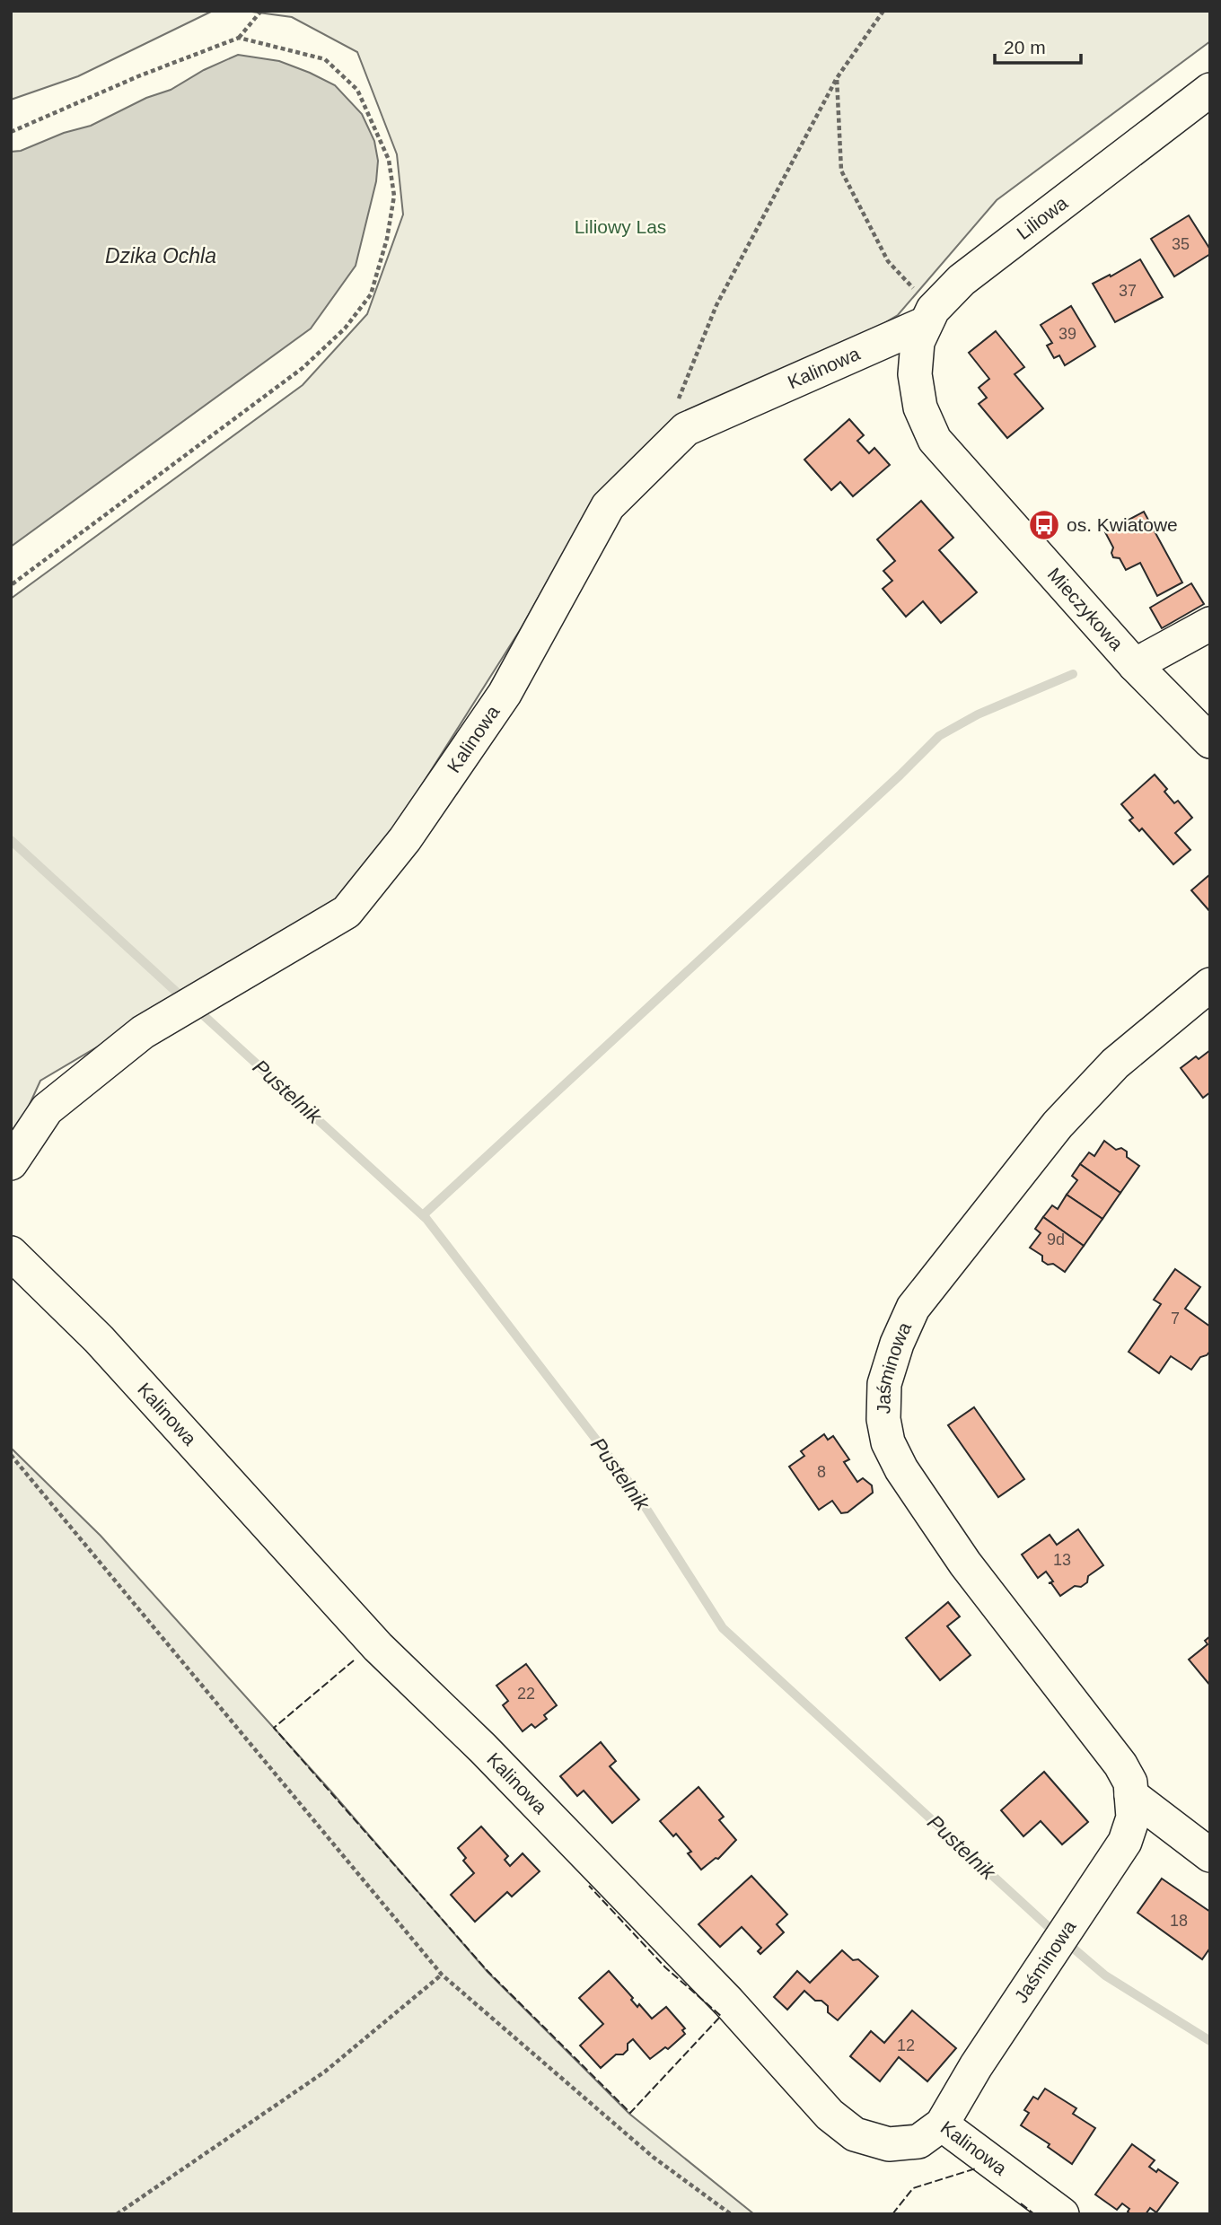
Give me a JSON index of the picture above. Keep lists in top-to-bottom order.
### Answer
{
  "streets": {
    "street": [
      "Liliowa",
      "Kalinowa",
      "Mieczykowa",
      "Jaśminowa"
    ]
  },
  "crossings": [
    ["Liliowa", "Kalinowa"],
    ["Liliowa", "Mieczykowa"],
    ["Kalinowa", "Jaśminowa"]
  ],
  "water": ["Dzika Ochla", "Pustelnik"],
  "parks": ["Liliowy Las"],
  "places": {
    "bus stop": ["os. Kwiatowe"]
  },
  "house_numbers": [
    "35",
    "37",
    "39",
    "9d",
    "7",
    "8",
    "13",
    "22",
    "18",
    "12"
  ],
  "scale_bar": "20 m"
}
